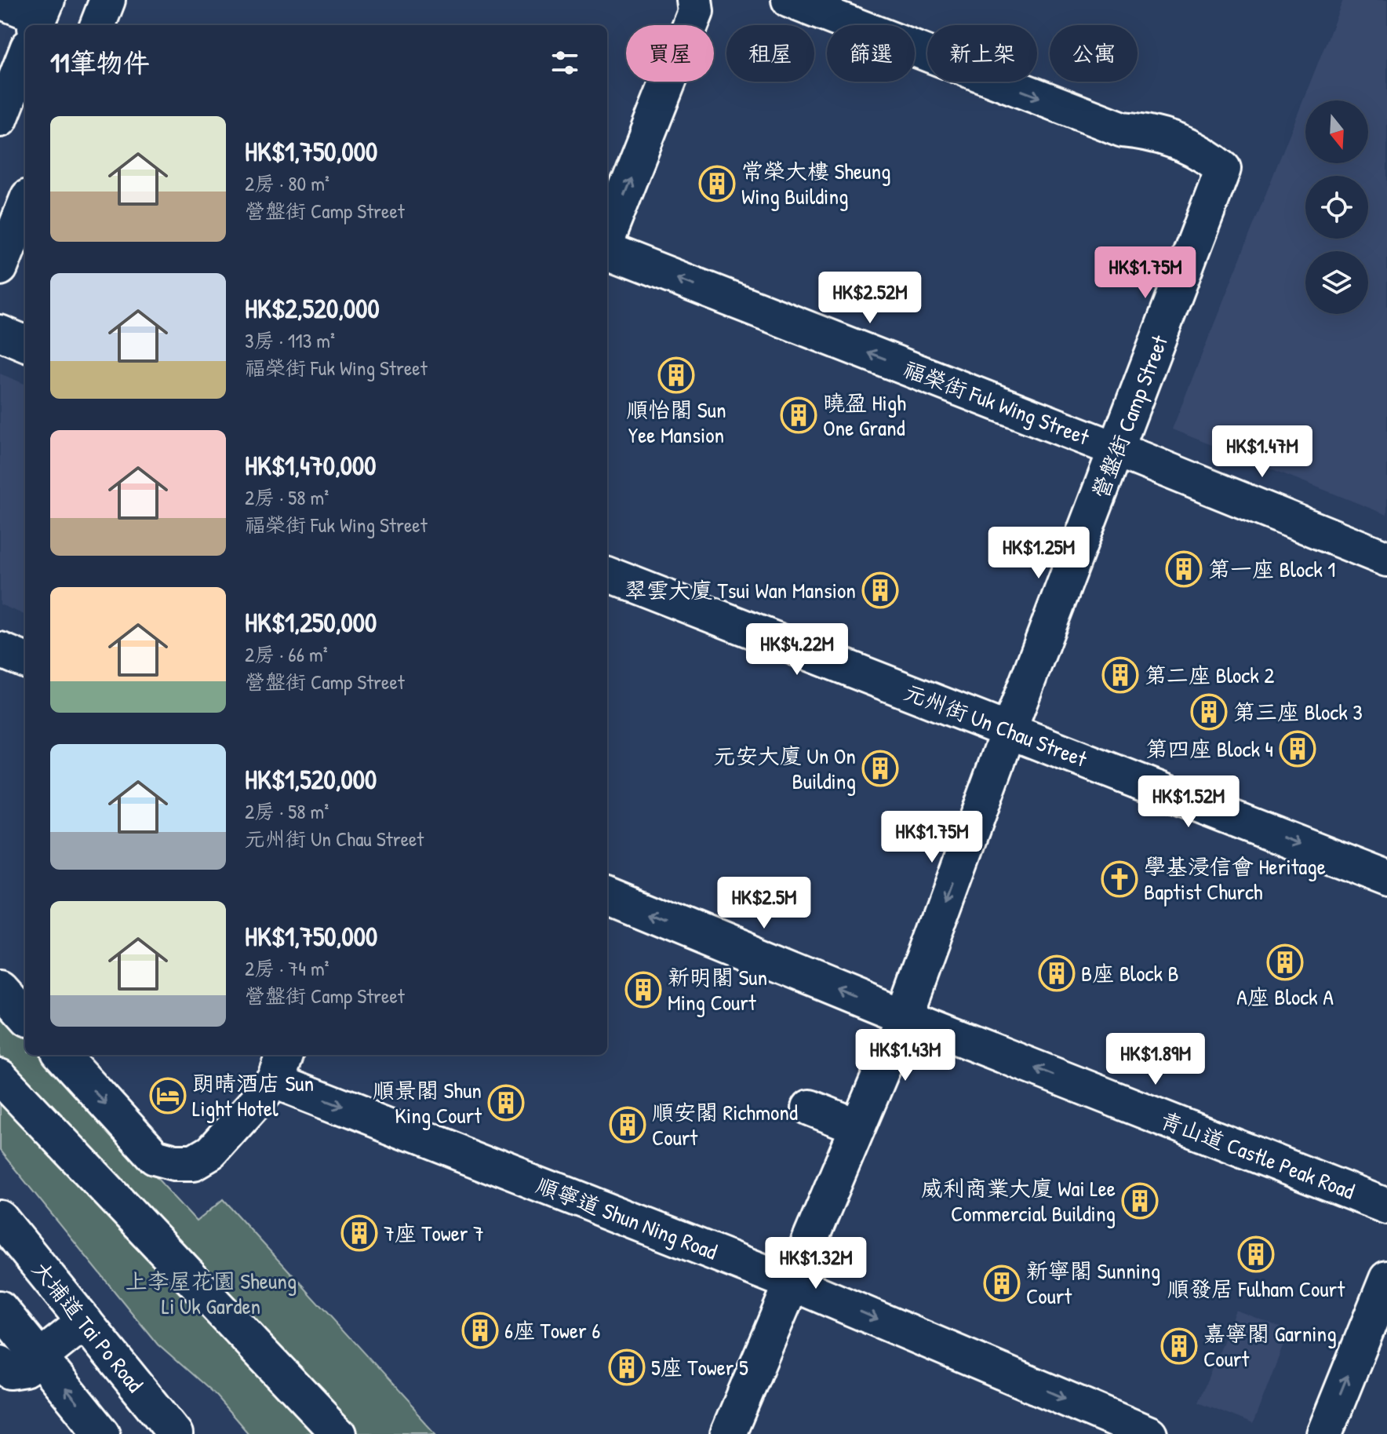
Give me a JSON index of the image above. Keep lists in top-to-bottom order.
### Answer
{
  "streets": {
    "street": [
      "福榮街 Fuk Wing Street",
      "營盤街 Camp Street",
      "元州街 Un Chau Street",
      "青山道 Castle Peak Road",
      "順寧道 Shun Ning Road",
      "大埔道 Tai Po Road"
    ]
  },
  "crossings": [
    ["福榮街 Fuk Wing Street", "營盤街 Camp Street"],
    ["營盤街 Camp Street", "元州街 Un Chau Street"],
    ["營盤街 Camp Street", "青山道 Castle Peak Road"],
    ["營盤街 Camp Street", "順寧道 Shun Ning Road"]
  ],
  "one_way": [
    "福榮街 Fuk Wing Street",
    "元州街 Un Chau Street",
    "青山道 Castle Peak Road",
    "順寧道 Shun Ning Road"
  ],
  "parks": ["上李屋花園 Sheung Li Uk Garden"],
  "places": {
    "building": [
      "常榮大樓 Sheung Wing Building",
      "順怡閣 Sun Yee Mansion",
      "曉盈 High One Grand",
      "第一座 Block 1",
      "翠雲大廈 Tsui Wan Mansion",
      "第二座 Block 2",
      "第三座 Block 3",
      "第四座 Block 4",
      "元安大廈 Un On Building",
      "A座 Block A",
      "B座 Block B",
      "新明閣 Sun Ming Court",
      "順景閣 Shun King Court",
      "順安閣 Richmond Court",
      "威利商業大廈 Wai Lee Commercial Building",
      "7座 Tower 7",
      "順發居 Fulham Court",
      "新寧閣 Sunning Court",
      "6座 Tower 6",
      "嘉寧閣 Garning Court",
      "5座 Tower 5"
    ],
    "church": ["學基浸信會 Heritage Baptist Church"],
    "hotel": ["朗晴酒店 Sun Light Hotel"]
  },
  "north": "bottom",
  "page": {
    "chip": [
      "買屋",
      "租屋",
      "篩選",
      "新上架",
      "公寓"
    ],
    "heading": "11筆物件",
    "list": [
      {
        "name": "HK$1,750,000",
        "note": "2房 · 80 m² · 營盤街 Camp Street"
      },
      {
        "name": "HK$2,520,000",
        "note": "3房 · 113 m² · 福榮街 Fuk Wing Street"
      },
      {
        "name": "HK$1,470,000",
        "note": "2房 · 58 m² · 福榮街 Fuk Wing Street"
      },
      {
        "name": "HK$1,250,000",
        "note": "2房 · 66 m² · 營盤街 Camp Street"
      },
      {
        "name": "HK$1,520,000",
        "note": "2房 · 58 m² · 元州街 Un Chau Street"
      },
      {
        "name": "HK$1,750,000",
        "note": "2房 · 74 m² · 營盤街 Camp Street"
      }
    ],
    "price": [
      "HK$1.75M",
      "HK$2.52M",
      "HK$1.47M",
      "HK$1.25M",
      "HK$4.22M",
      "HK$1.52M",
      "HK$1.75M",
      "HK$2.5M",
      "HK$1.43M",
      "HK$1.89M",
      "HK$1.32M"
    ]
  }
}
